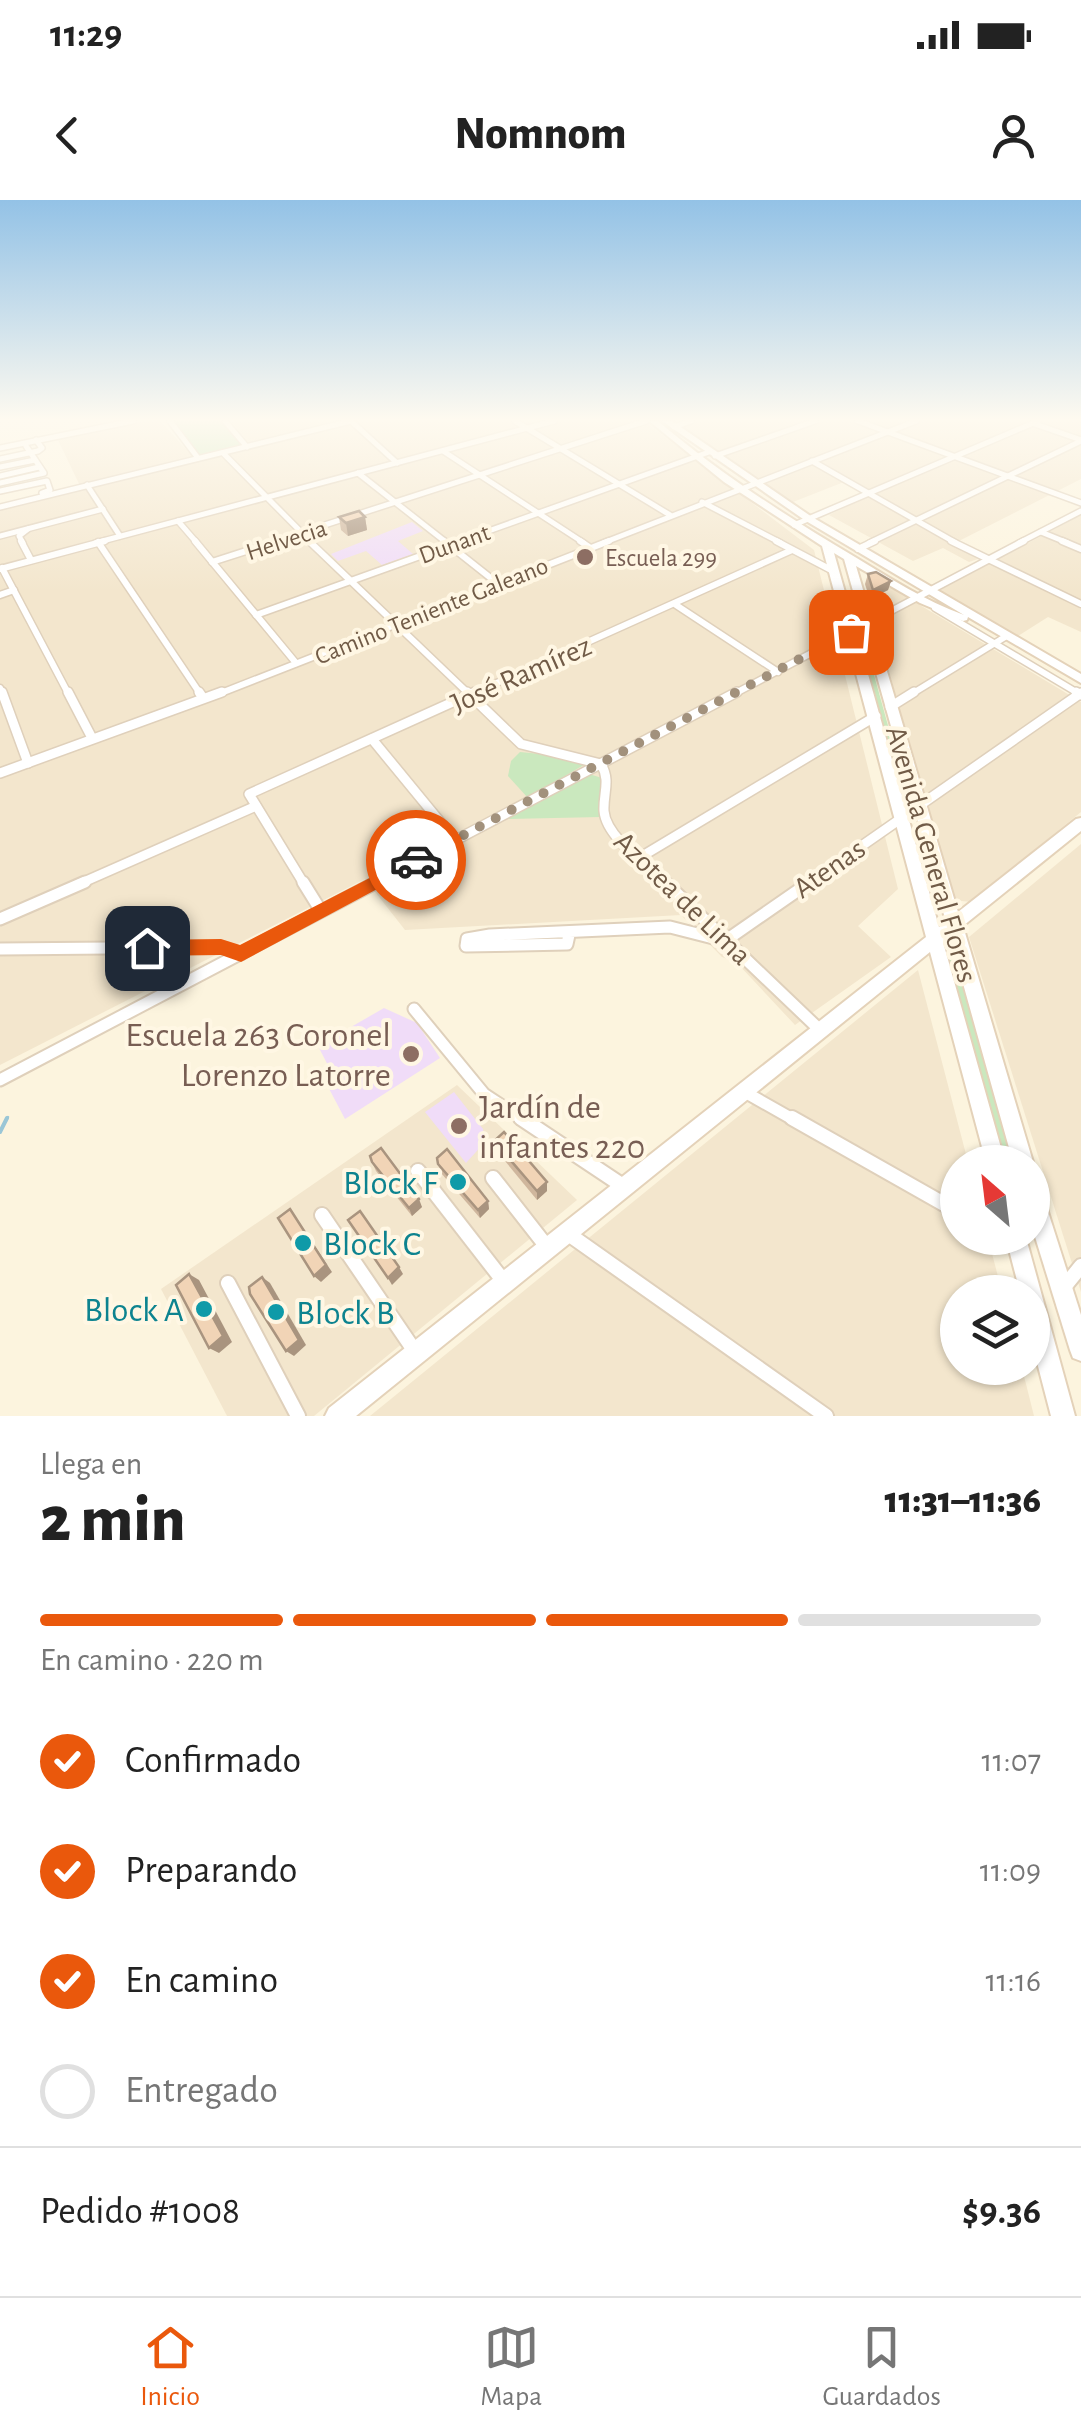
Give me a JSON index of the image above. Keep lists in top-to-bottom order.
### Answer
{
  "streets": {
    "main road": ["Avenida General Flores"],
    "street": [
      "Helvecia",
      "Dunant",
      "Camino Teniente Galeano",
      "José Ramírez",
      "Atenas",
      "Azotea de Lima"
    ]
  },
  "crossings": [
    ["Avenida General Flores", "Atenas"],
    ["Atenas", "Azotea de Lima"]
  ],
  "places": [
    "Escuela 299",
    "Escuela 263 Coronel Lorenzo Latorre",
    "Jardín de infantes 220",
    "Block F",
    "Block C",
    "Block A",
    "Block B"
  ],
  "north": "top left",
  "page": {
    "status": "11:29",
    "header": "Nomnom",
    "heading": ["2 min", "Llega en", "11:31–11:36"],
    "panel": ["Pedido #1008", "$9.36"],
    "bar": "En camino · 220 m",
    "list": [
      ["Confirmado", "11:07"],
      ["Preparando", "11:09"],
      ["En camino", "11:16"],
      "Entregado"
    ],
    "tabs": ["Inicio", "Mapa", "Guardados"]
  }
}
